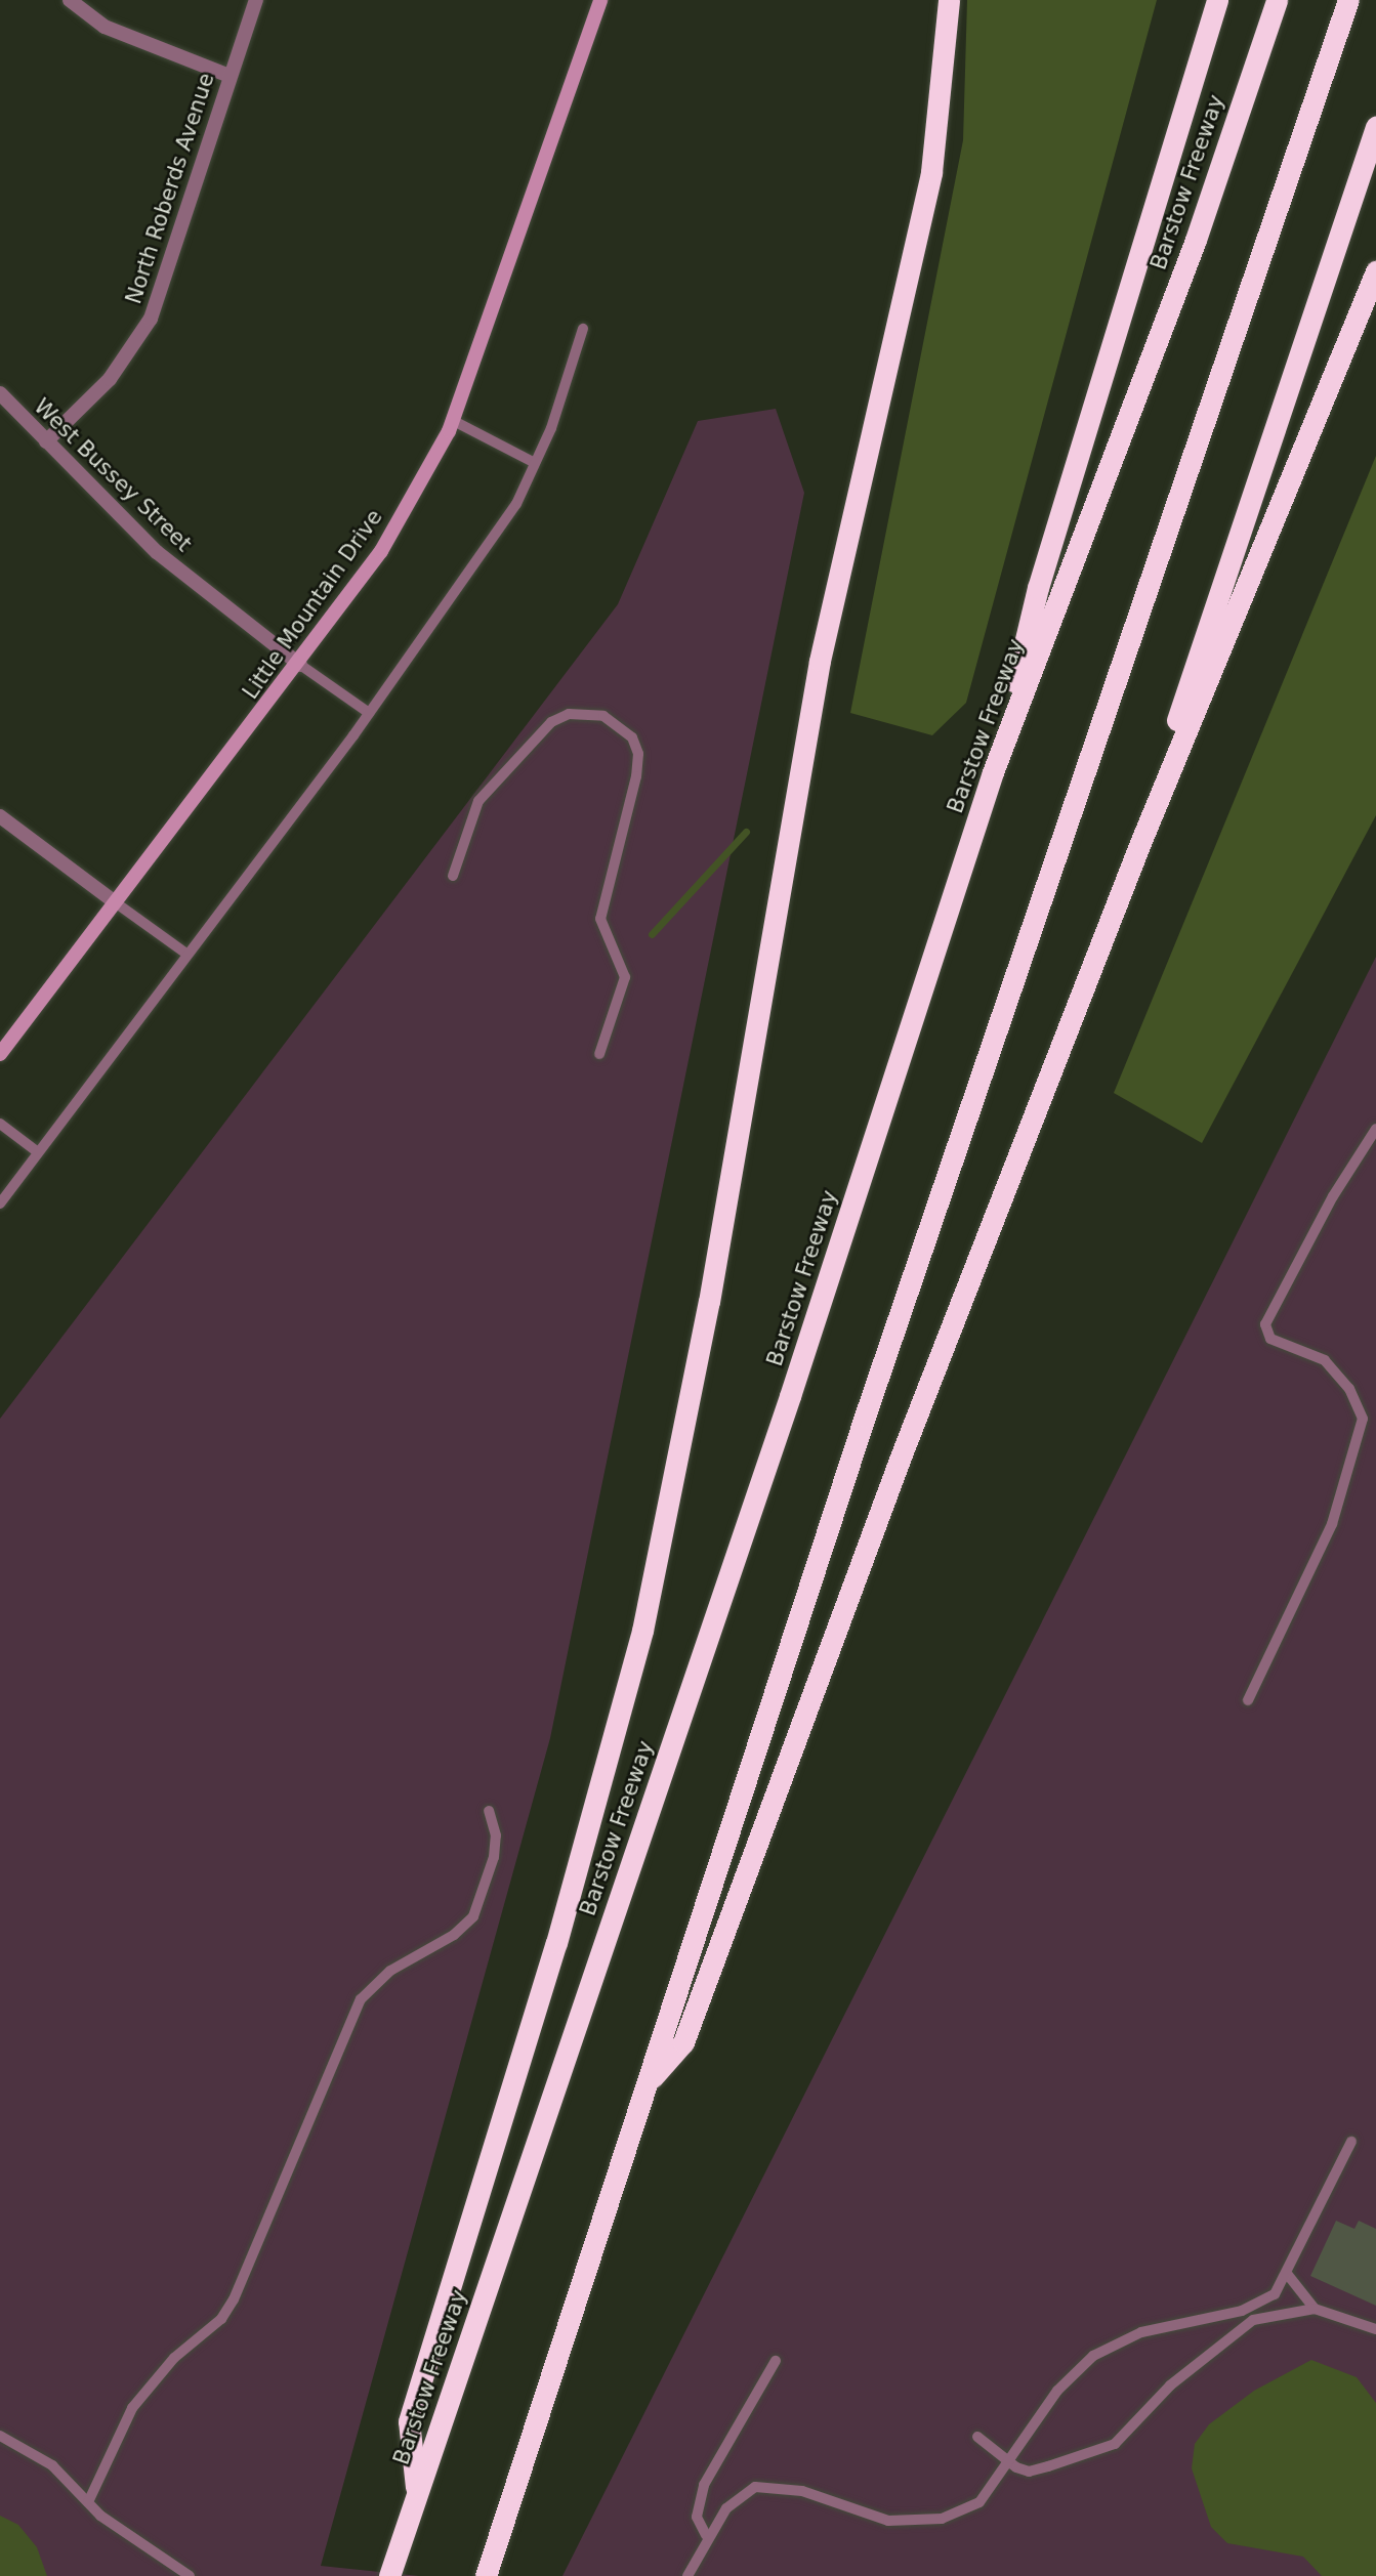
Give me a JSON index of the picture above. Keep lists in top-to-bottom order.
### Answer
{
  "streets": {
    "highway": ["Barstow Freeway"],
    "main road": ["Little Mountain Drive"],
    "street": ["North Roberds Avenue", "West Bussey Street"]
  },
  "crossings": [
    ["North Roberds Avenue", "West Bussey Street"],
    ["West Bussey Street", "Little Mountain Drive"]
  ]
}
